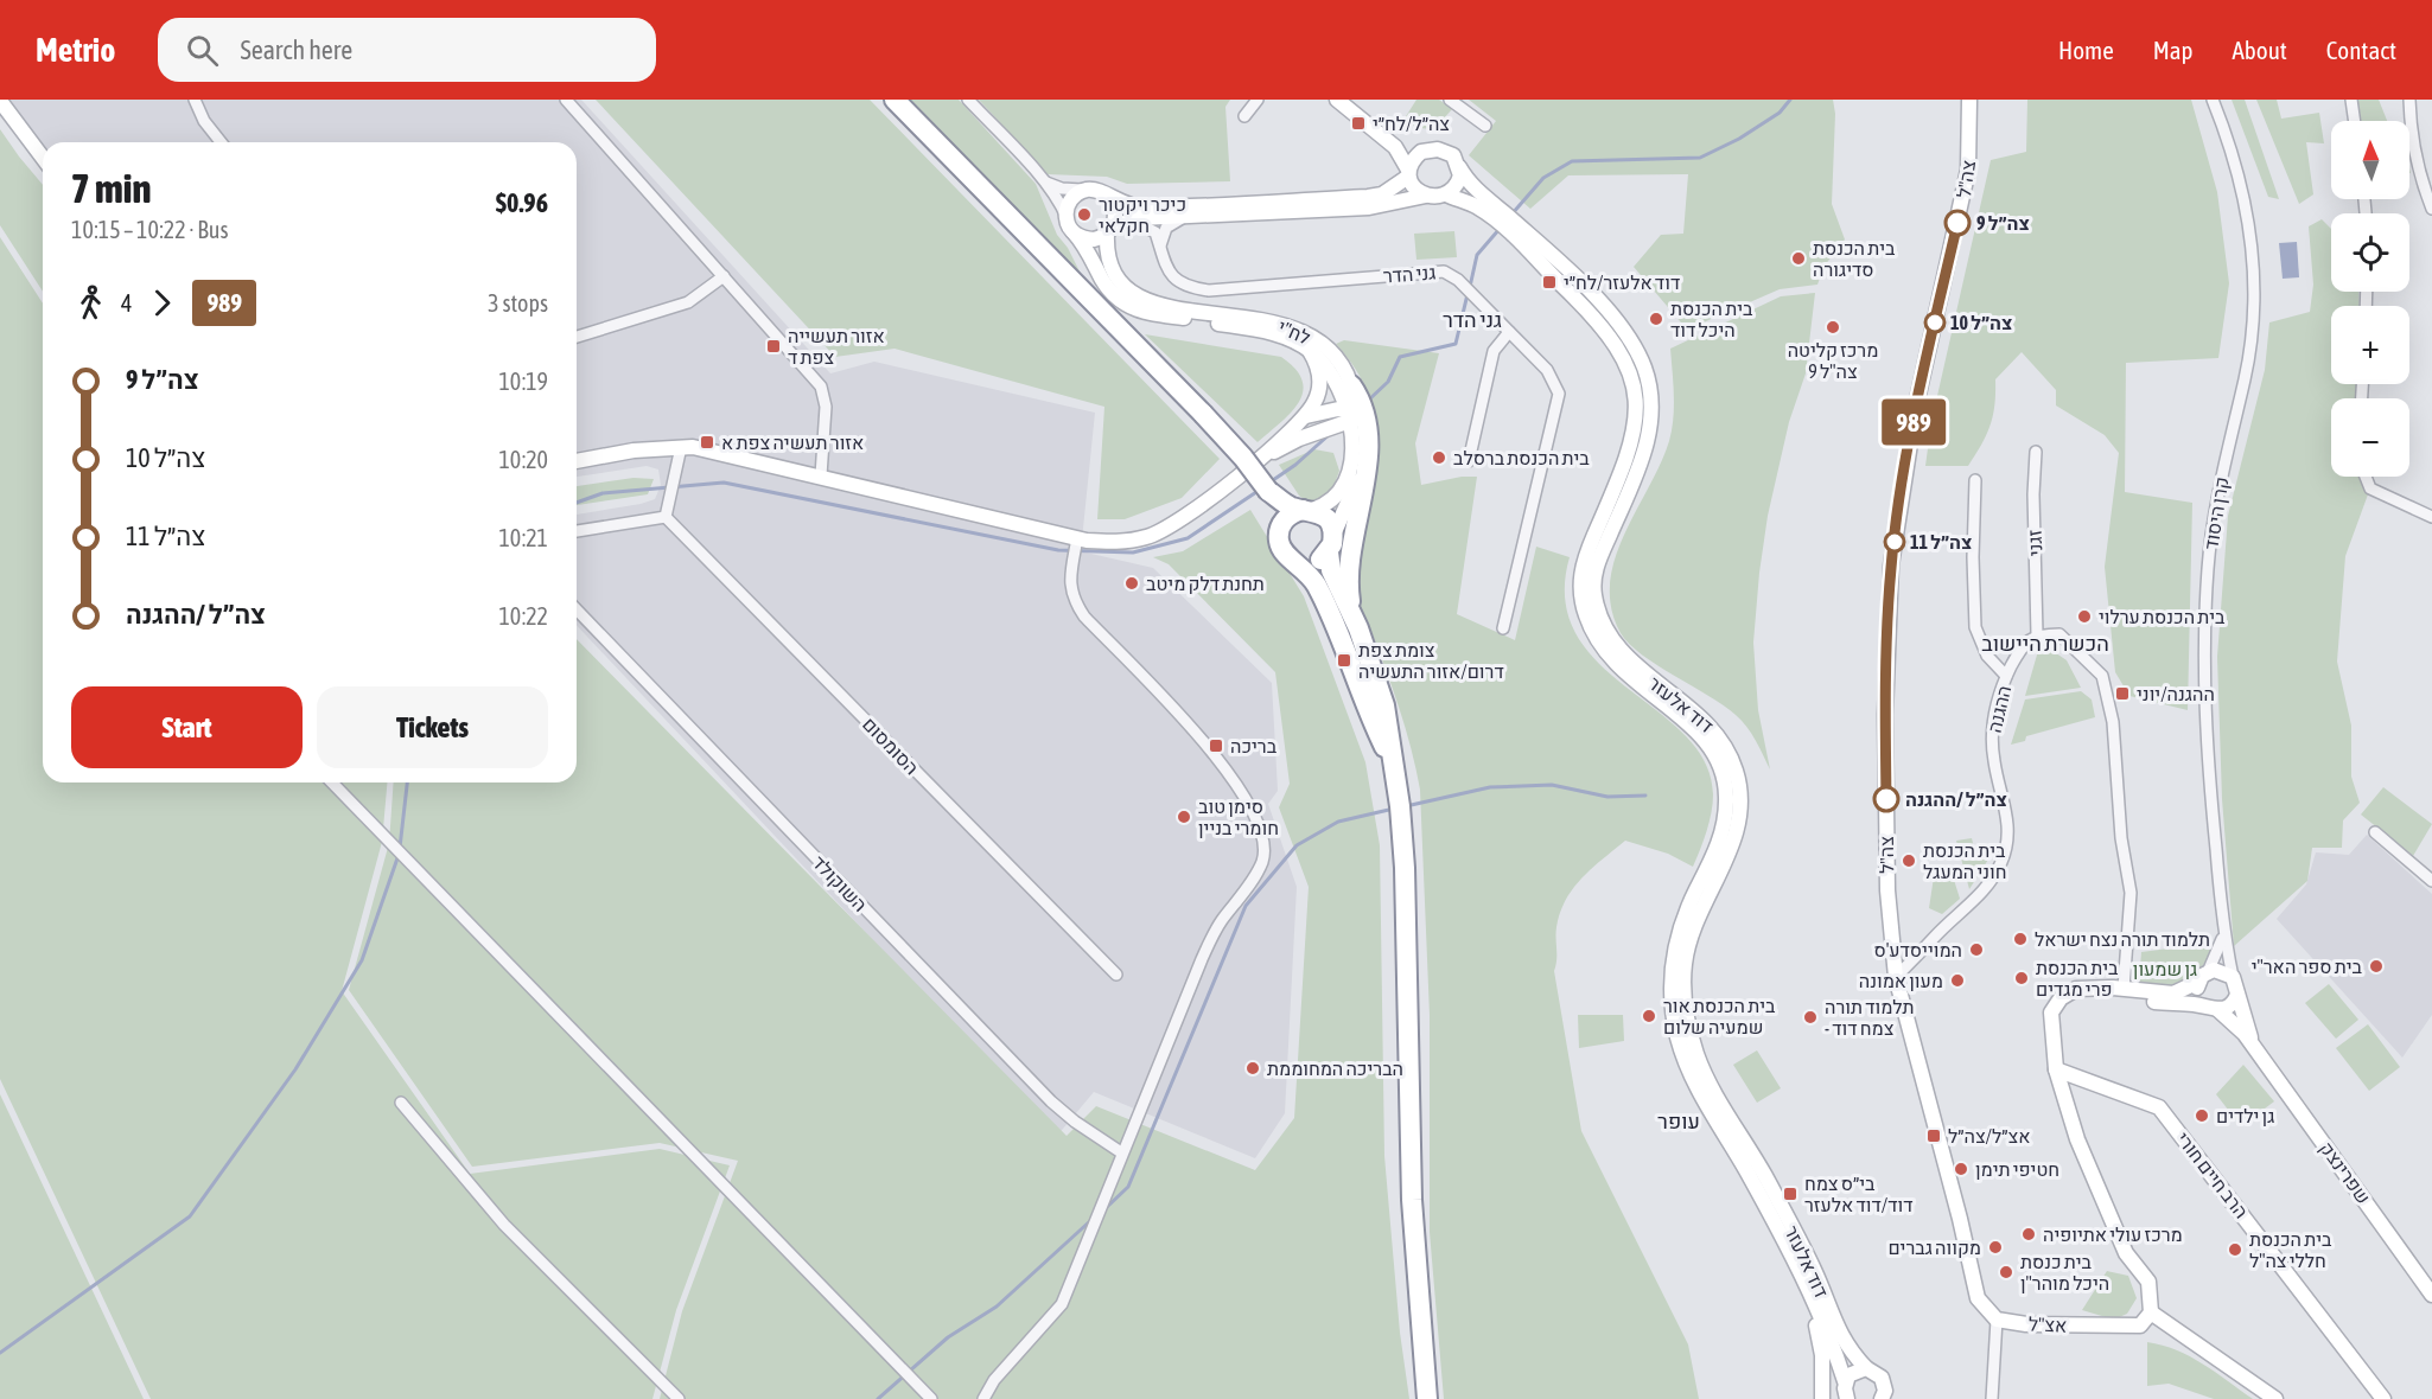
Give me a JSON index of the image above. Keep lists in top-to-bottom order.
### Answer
{
  "streets": {
    "street": [
      "צה\"ל",
      "גני הדר",
      "לח\"י",
      "קרן היסוד",
      "זגני",
      "דוד אלעזר",
      "ההגנה",
      "הסומסום",
      "השוקולד",
      "שפרינצק",
      "הרב חיים חורי",
      "אצ\"ל"
    ]
  },
  "crossings": [
    ["צה\"ל", "ההגנה"],
    ["קרן היסוד", "שפרינצק"],
    ["זגני", "ההגנה"]
  ],
  "districts": ["גני הדר", "הכשרת היישוב", "עופר"],
  "parks": ["גן שמעון"],
  "places": {
    "transit": [
      "צה״ל/לח״י",
      "דוד אלעזר/לח״י",
      "אזור תעשייה צפת ד",
      "אזור תעשיה צפת א",
      "צומת צפת דרום/אזור התעשיה",
      "ההגנה/יוני",
      "בריכה",
      "אצ״ל/צה״ל",
      "בי״ס צמח דוד/דוד אלעזר"
    ],
    "other": [
      "כיכר ויקטור חקלאי",
      "צה״ל 9",
      "בית הכנסת סדיגורה",
      "בית הכנסת היכל דוד",
      "צה״ל 10",
      "מרכז קליטה צה\"ל 9",
      "בית הכנסת ברסלב",
      "צה״ל 11",
      "תחנת דלק מיטב",
      "בית הכנסת ערלוי",
      "צה״ל /ההגנה",
      "סימן טוב חומרי בניין",
      "בית הכנסת חוני המעגל",
      "תלמוד תורה נצח ישראל",
      "המוייסדע'ס",
      "בית ספר האר\"י",
      "בית הכנסת פרי מגדים",
      "מעון אמונה",
      "בית הכנסת אור שמעיה שלום",
      "תלמוד תורה - צמח דוד",
      "הבריכה המחוממת",
      "גן ילדים",
      "חטיפי תימן",
      "מרכז עולי אתיופיה",
      "מקווה גברים",
      "בית הכנסת חללי צה\"ל",
      "בית כנסת היכל מוהר\"ן"
    ]
  },
  "lines": ["bus line 989"],
  "north": "top",
  "page": {
    "header": "Metrio",
    "search": "Search here",
    "nav": [
      "Home",
      "Map",
      "About",
      "Contact"
    ],
    "on_map": "989",
    "map_buttons": ["+", "−"],
    "heading": ["7 min", "10:15 – 10:22 · Bus", "$0.96"],
    "legs": ["4", "989", "3 stops"],
    "list": [
      {
        "name": "צה״ל 9",
        "value": "10:19"
      },
      {
        "name": "צה״ל 10",
        "value": "10:20"
      },
      {
        "name": "צה״ל 11",
        "value": "10:21"
      },
      {
        "name": "צה״ל /ההגנה",
        "value": "10:22"
      }
    ],
    "buttons": ["Start", "Tickets"]
  }
}
